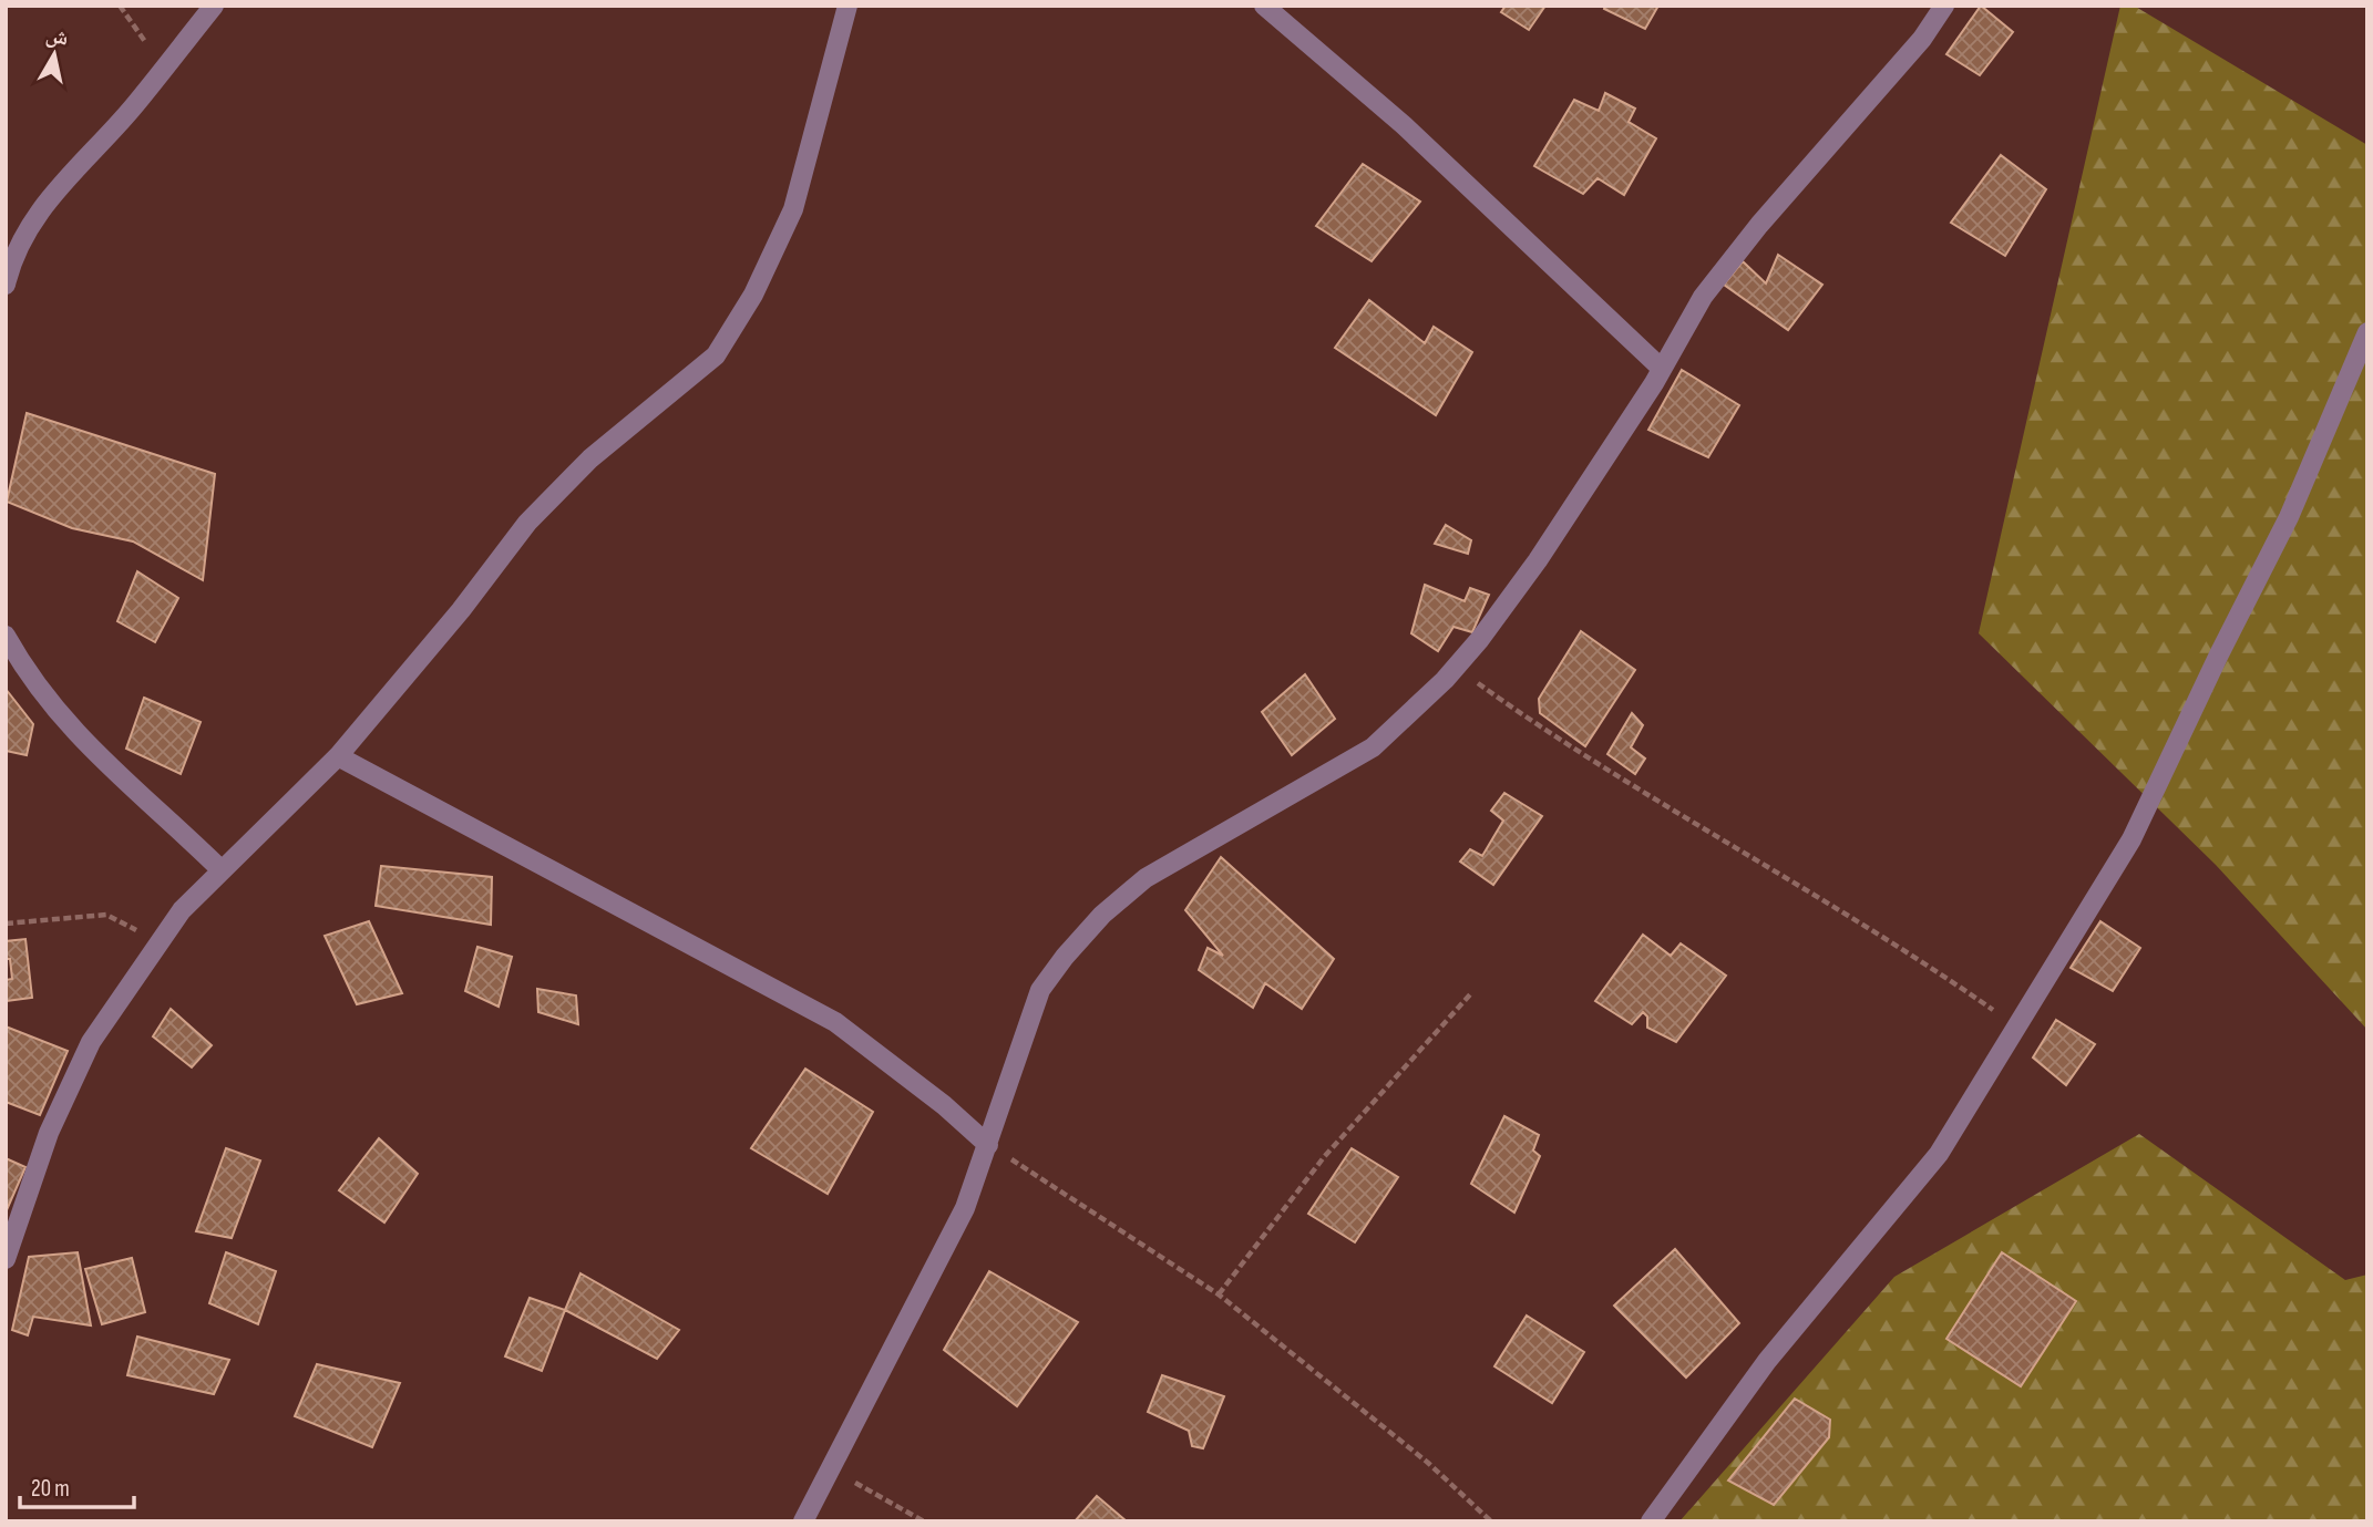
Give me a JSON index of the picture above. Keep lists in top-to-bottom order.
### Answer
{
  "scale_bar": "20 m",
  "north": "top"
}
